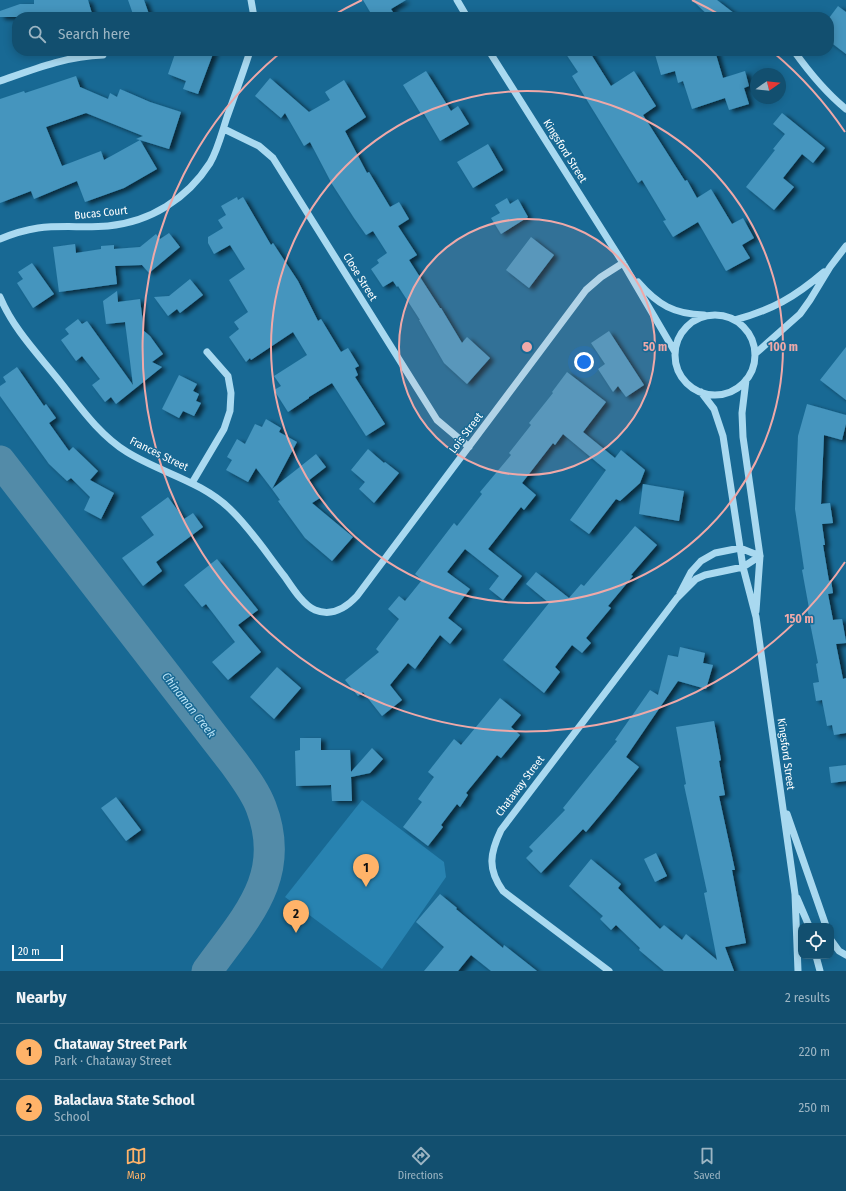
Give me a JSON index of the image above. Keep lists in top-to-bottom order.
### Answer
{
  "streets": {
    "street": [
      "Kingsford Street",
      "Bucas Court",
      "Close Street",
      "Lois Street",
      "Frances Street",
      "Chataway Street"
    ]
  },
  "crossings": [
    ["Kingsford Street", "Lois Street"],
    ["Kingsford Street", "Chataway Street"],
    ["Bucas Court", "Close Street"],
    ["Close Street", "Lois Street"],
    ["Lois Street", "Frances Street"]
  ],
  "water": ["Chinaman Creek"],
  "scale_bar": "20 m",
  "north": "right",
  "page": {
    "search": "Search here",
    "pins": ["1", "2"],
    "scale": "20 m",
    "heading": ["Nearby", "2 results"],
    "list": [
      {
        "mark": "1",
        "name": "Chataway Street Park",
        "note": "Park · Chataway Street",
        "value": "220 m"
      },
      {
        "mark": "2",
        "name": "Balaclava State School",
        "note": "School",
        "value": "250 m"
      }
    ],
    "nav": ["Map", "Directions", "Saved"]
  },
  "rings": ["50 m", "100 m", "150 m"]
}
